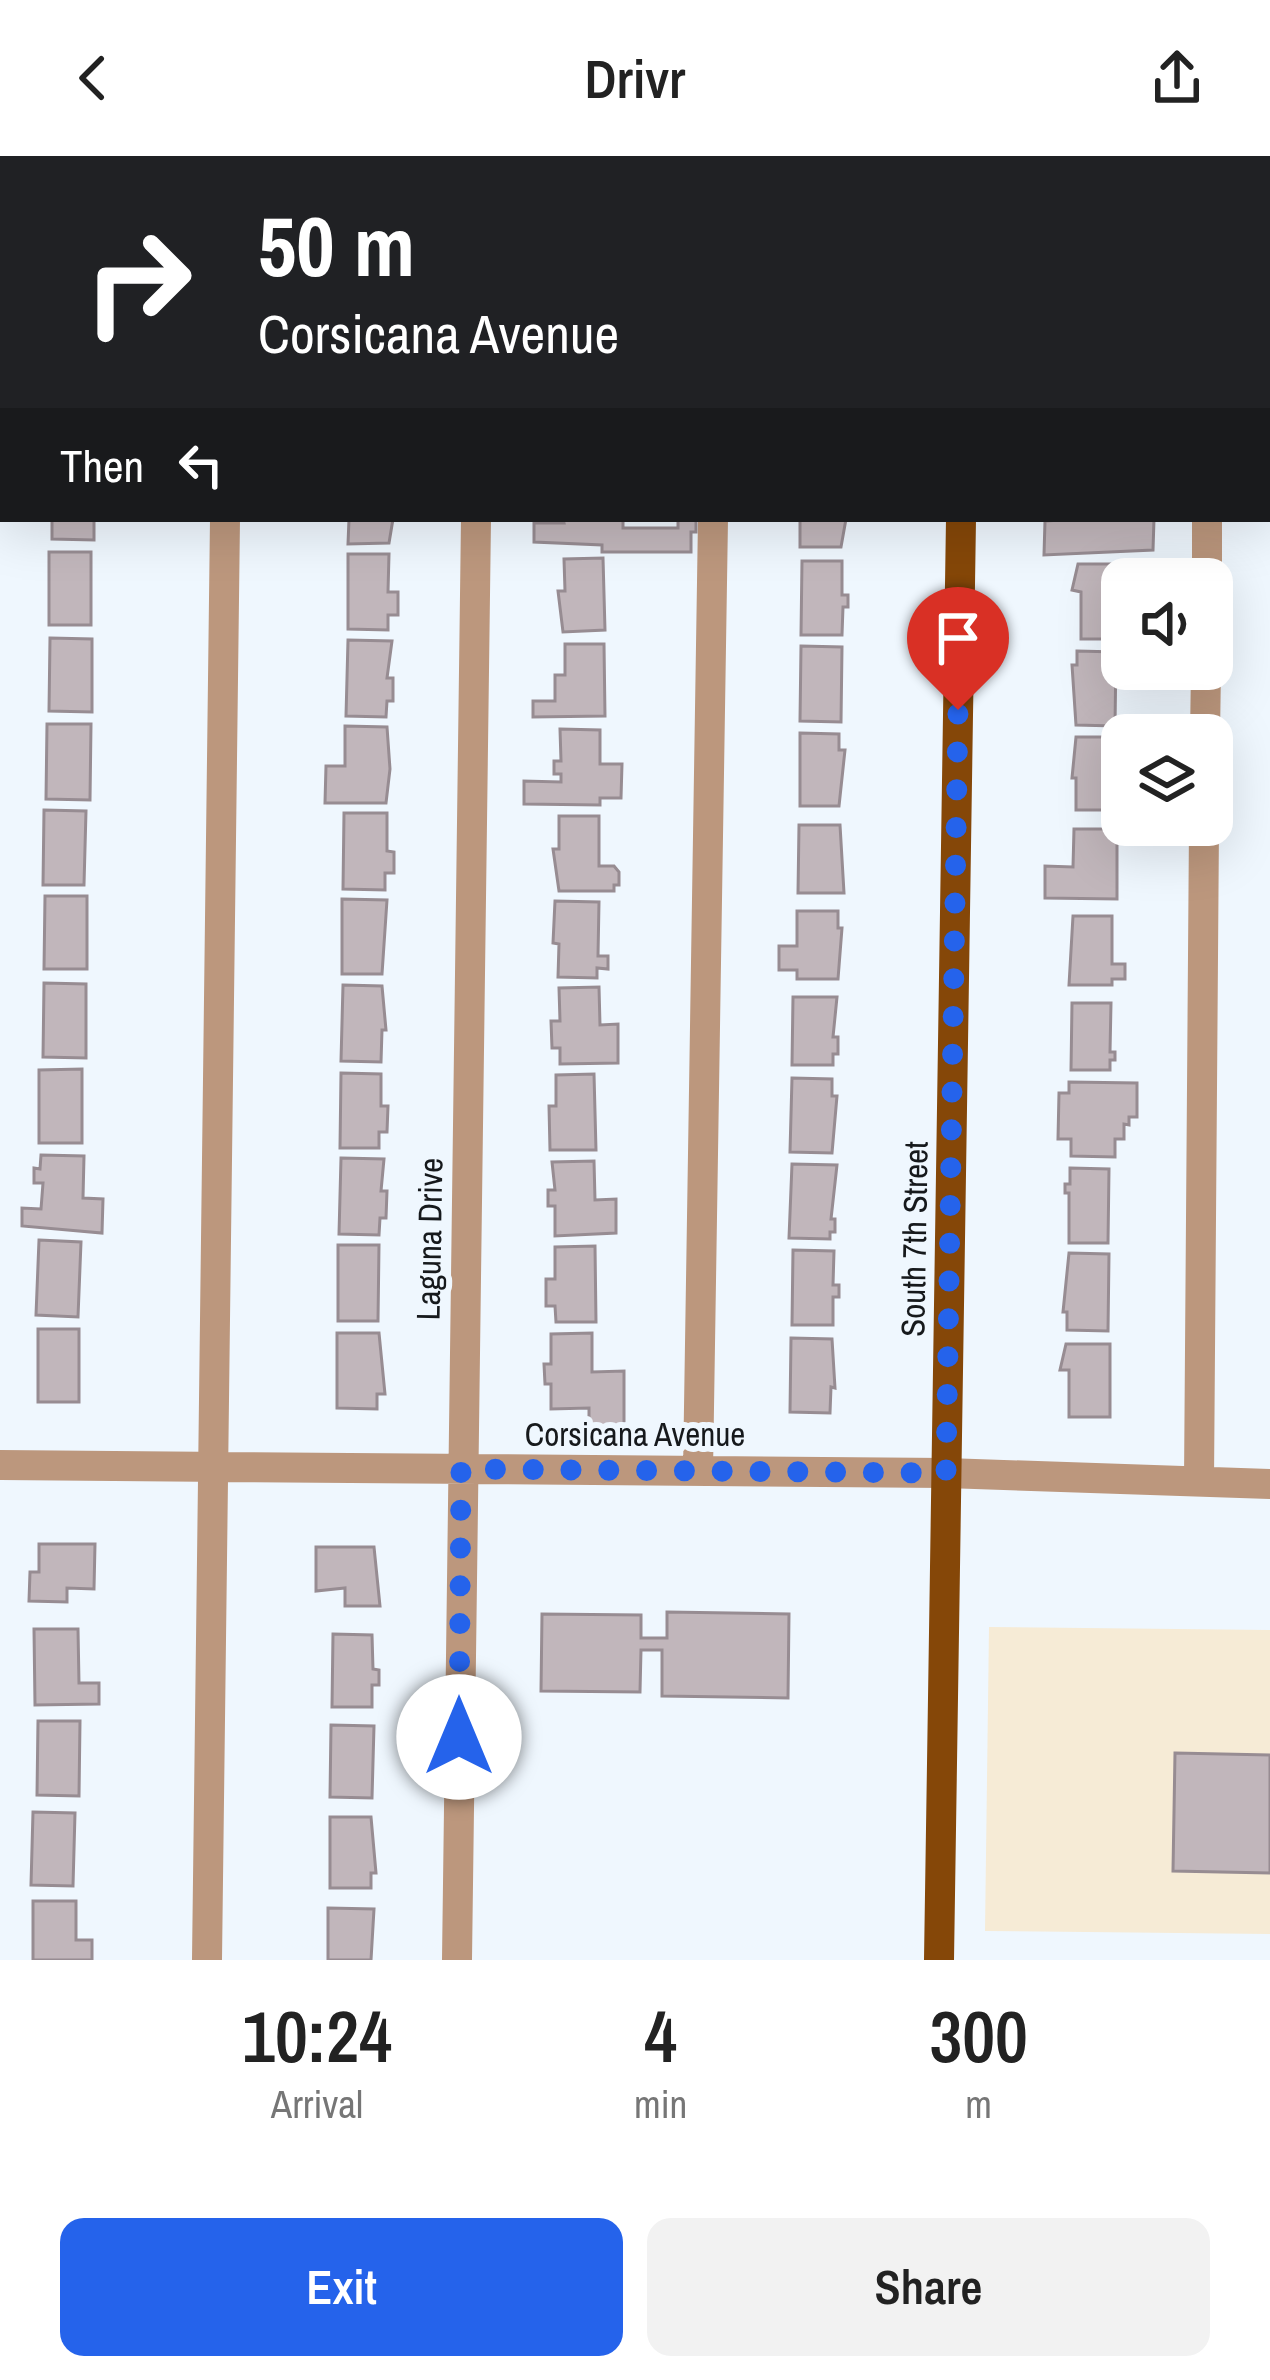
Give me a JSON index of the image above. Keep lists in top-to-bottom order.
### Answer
{
  "streets": {
    "main road": ["South 7th Street"],
    "street": ["Laguna Drive", "Corsicana Avenue"]
  },
  "crossings": [
    ["Laguna Drive", "Corsicana Avenue"],
    ["South 7th Street", "Corsicana Avenue"]
  ],
  "page": {
    "header": "Drivr",
    "turn": ["50 m", "Corsicana Avenue"],
    "then": "Then",
    "eta": [
      "10:24",
      "Arrival",
      "4",
      "min",
      "300",
      "m"
    ],
    "buttons": ["Exit", "Share"]
  }
}
